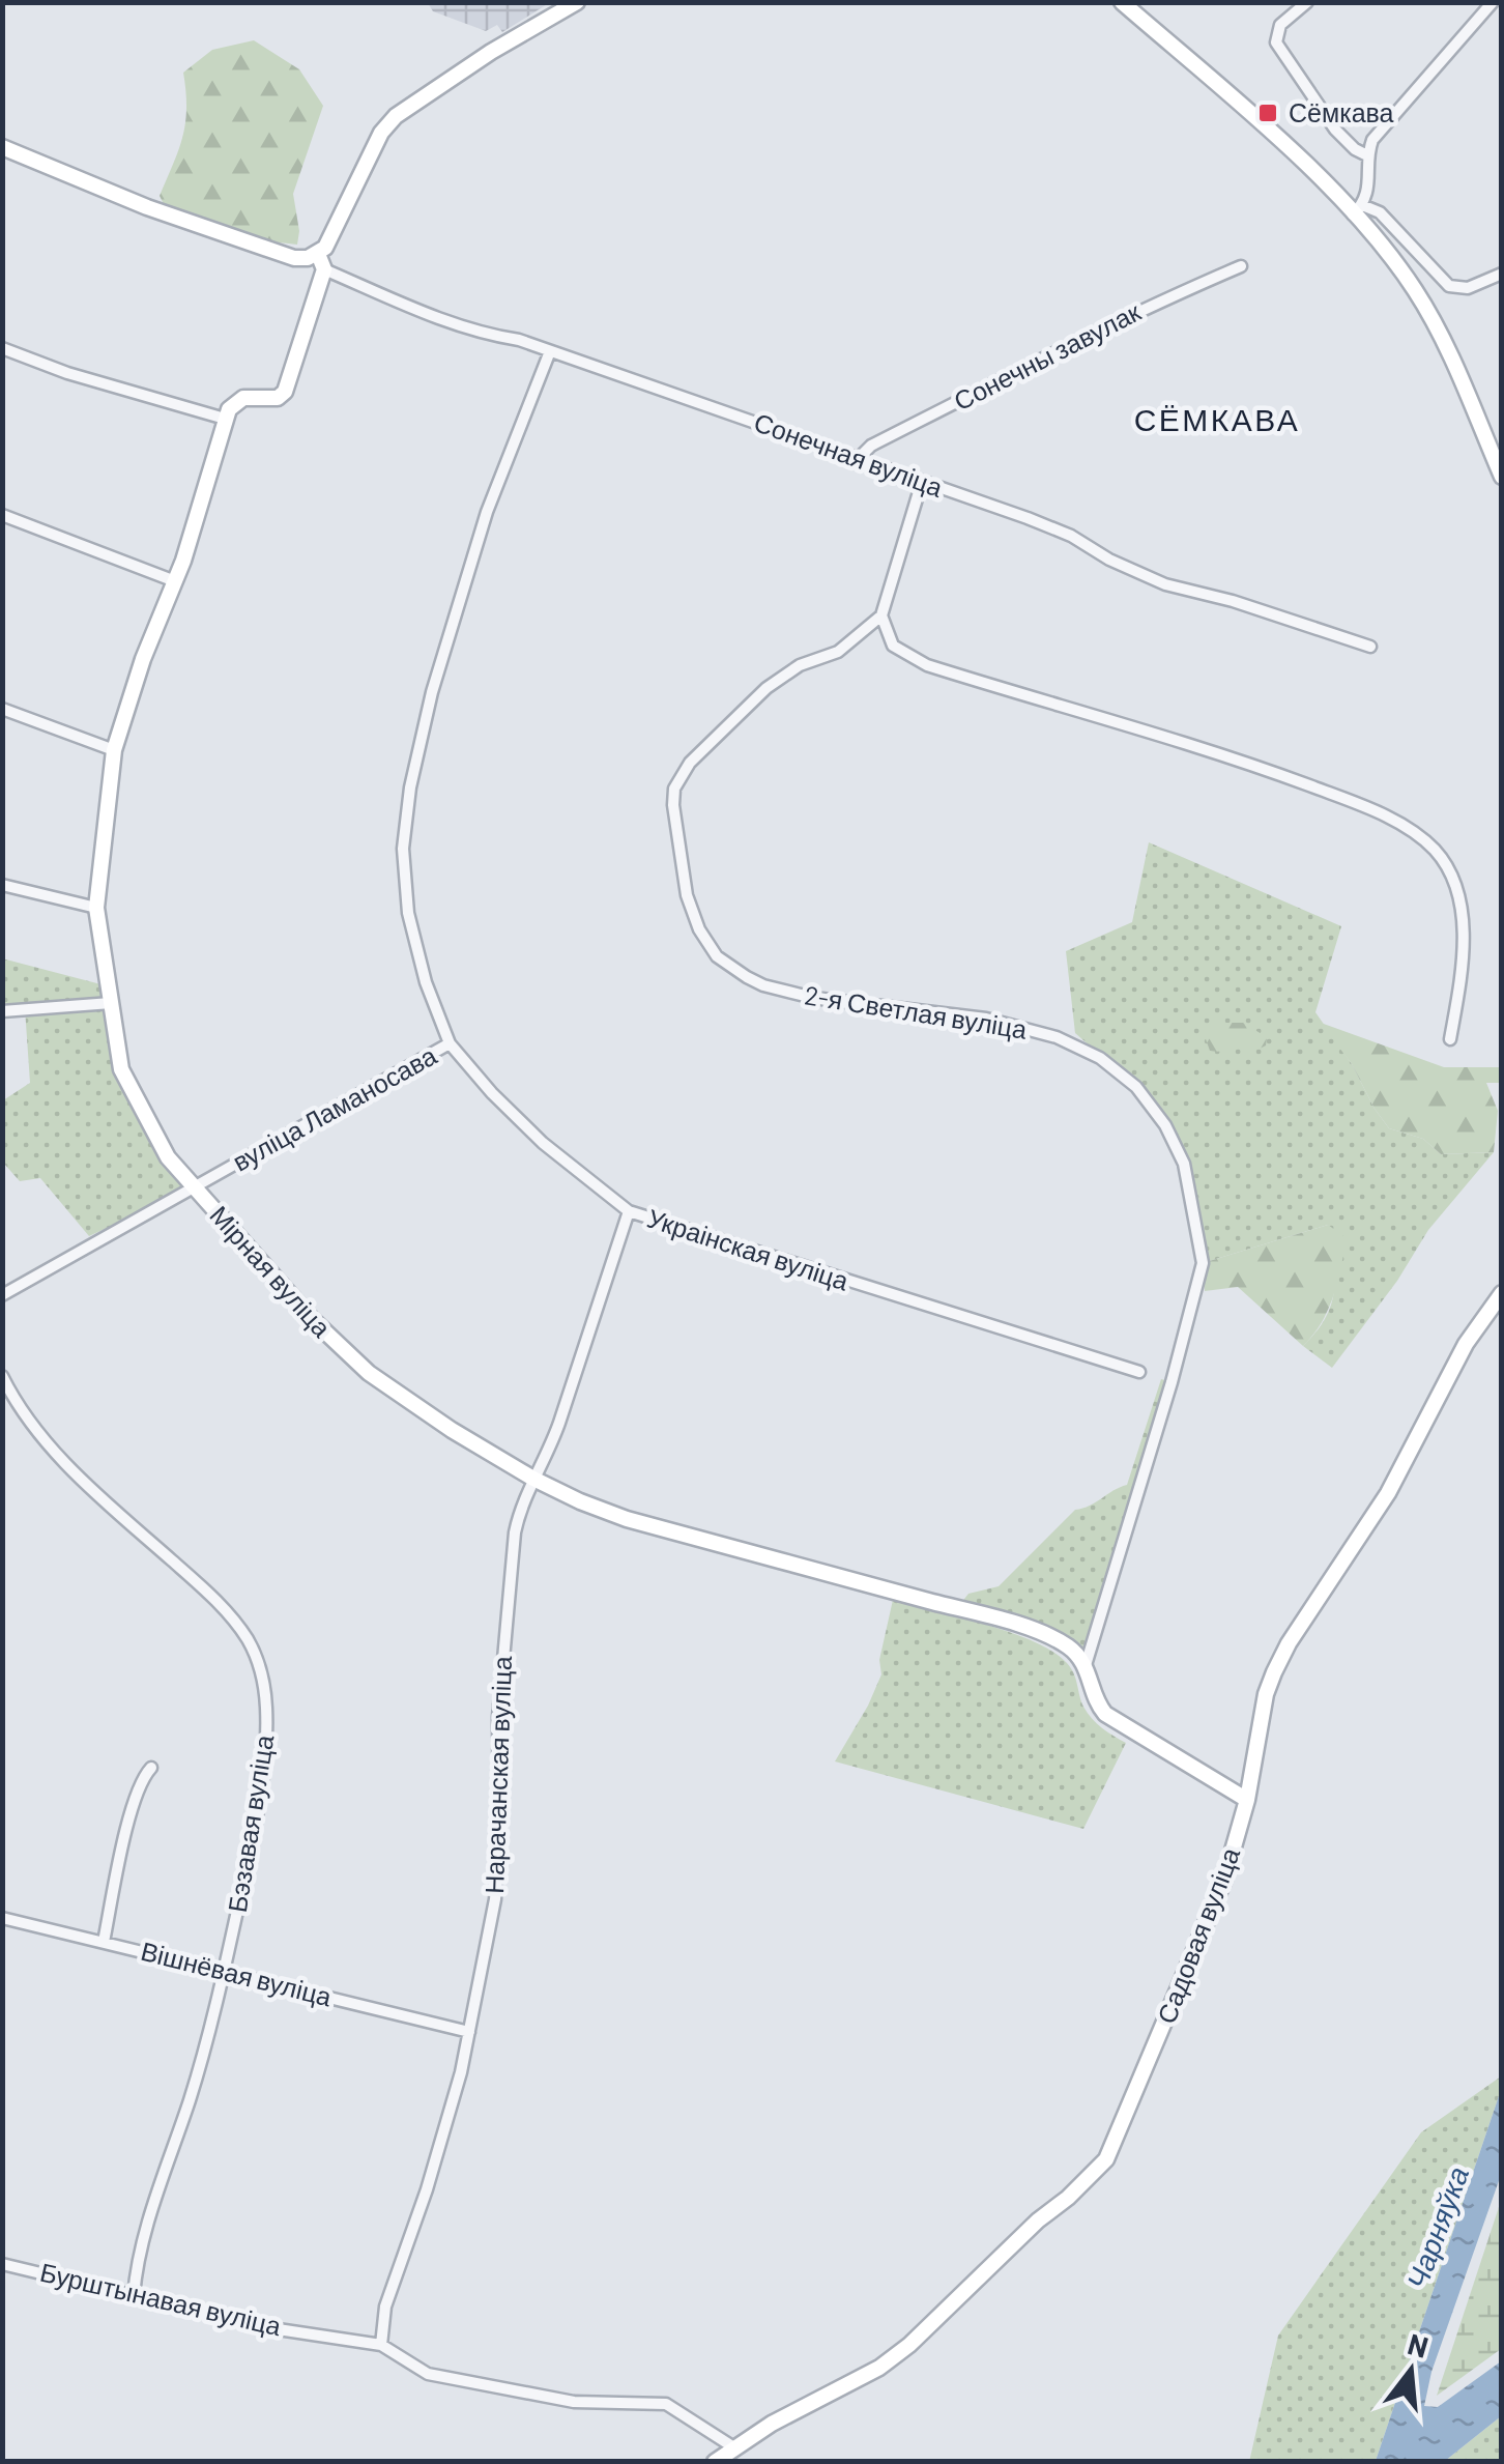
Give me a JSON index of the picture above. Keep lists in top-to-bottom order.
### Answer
{
  "streets": {
    "street": [
      "Сонечны завулак",
      "Сонечная вуліца",
      "2-я Светлая вуліца",
      "вуліца Ламаносава",
      "Украінская вуліца",
      "Мірная вуліца",
      "Нарачанская вуліца",
      "Бэзавая вуліца",
      "Садовая вуліца",
      "Вішнёвая вуліца",
      "Бурштынавая вуліца"
    ]
  },
  "crossings": [
    ["Сонечны завулак", "Сонечная вуліца"],
    ["Сонечная вуліца", "Украінская вуліца"],
    ["2-я Светлая вуліца", "Мірная вуліца"],
    ["вуліца Ламаносава", "Украінская вуліца"],
    ["вуліца Ламаносава", "Мірная вуліца"],
    ["Украінская вуліца", "Нарачанская вуліца"],
    ["Мірная вуліца", "Нарачанская вуліца"],
    ["Нарачанская вуліца", "Вішнёвая вуліца"],
    ["Нарачанская вуліца", "Бурштынавая вуліца"],
    ["Бэзавая вуліца", "Вішнёвая вуліца"],
    ["Бэзавая вуліца", "Бурштынавая вуліца"]
  ],
  "districts": ["СЁМКАВА"],
  "water": ["Чарняўка"],
  "places": {
    "transit": ["Сёмкава"]
  },
  "north": "top"
}
